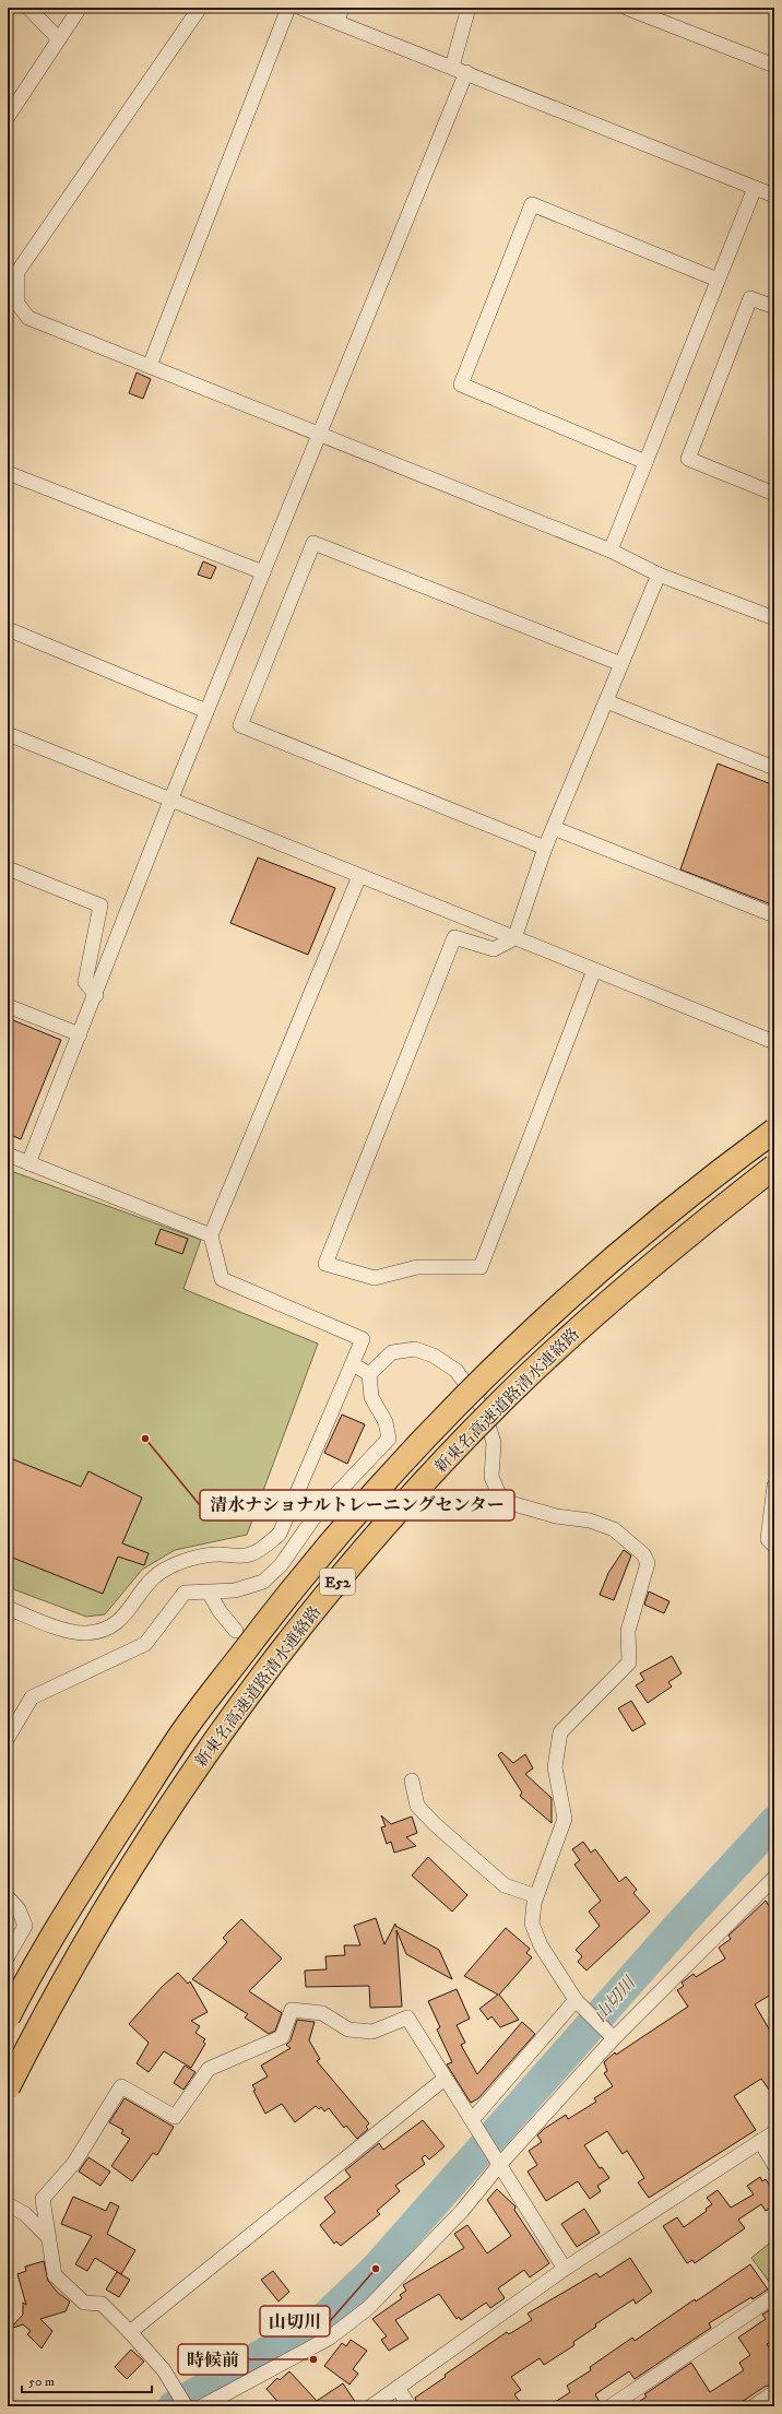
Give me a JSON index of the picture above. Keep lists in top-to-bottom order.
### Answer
{
  "streets": {
    "highway": ["新東名高速道路清水連絡路", "E52"]
  },
  "water": ["山切川"],
  "places": ["清水ナショナルトレーニングセンター", "山切川", "時候前"],
  "scale_bar": "50 m"
}
